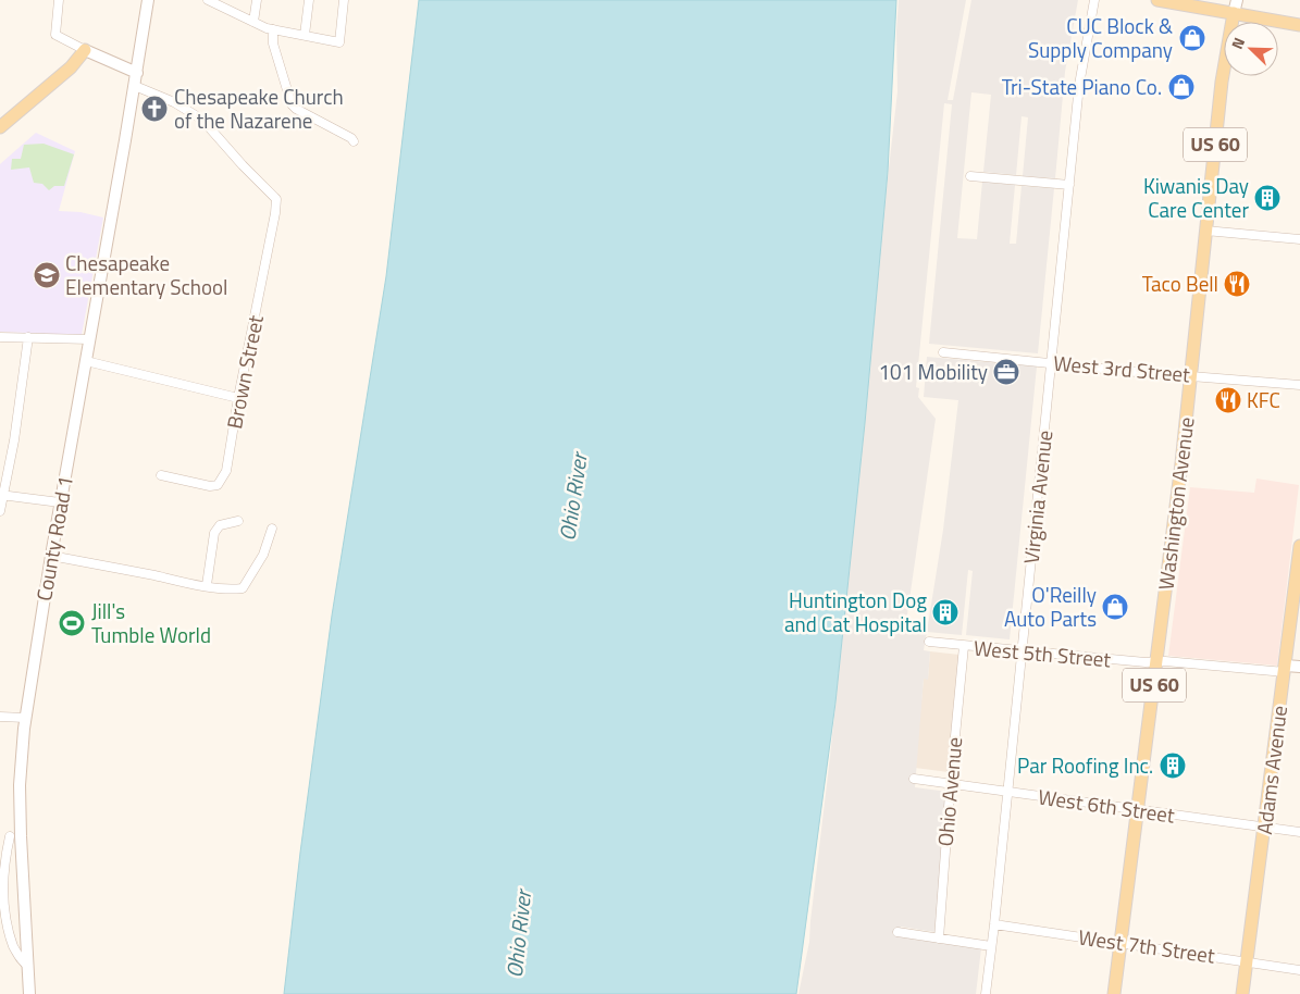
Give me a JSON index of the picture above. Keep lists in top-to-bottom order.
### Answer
{
  "streets": {
    "main road": ["US 60", "Washington Avenue", "Adams Avenue"],
    "street": [
      "West 3rd Street",
      "Brown Street",
      "Virginia Avenue",
      "County Road 1",
      "West 5th Street",
      "Ohio Avenue",
      "West 6th Street",
      "West 7th Street"
    ]
  },
  "crossings": [
    ["West 3rd Street", "Virginia Avenue"],
    ["West 3rd Street", "Washington Avenue"],
    ["Brown Street", "County Road 1"],
    ["Virginia Avenue", "West 5th Street"],
    ["Virginia Avenue", "West 6th Street"],
    ["Virginia Avenue", "West 7th Street"],
    ["Washington Avenue", "West 5th Street"],
    ["Washington Avenue", "West 6th Street"],
    ["Washington Avenue", "West 7th Street"],
    ["West 5th Street", "Adams Avenue"],
    ["West 5th Street", "Ohio Avenue"],
    ["Adams Avenue", "West 6th Street"],
    ["Adams Avenue", "West 7th Street"],
    ["Ohio Avenue", "West 6th Street"]
  ],
  "water": ["Ohio River"],
  "places": {
    "shop": ["CUC Block & Supply Company", "Tri-State Piano Co.", "O'Reilly Auto Parts"],
    "church": ["Chesapeake Church of the Nazarene"],
    "building": ["Kiwanis Day Care Center", "Huntington Dog and Cat Hospital", "Par Roofing Inc."],
    "school or university": ["Chesapeake Elementary School"],
    "restaurant": ["Taco Bell", "KFC"],
    "office": ["101 Mobility"],
    "sports": ["Jill's Tumble World"]
  },
  "north": "top left"
}
